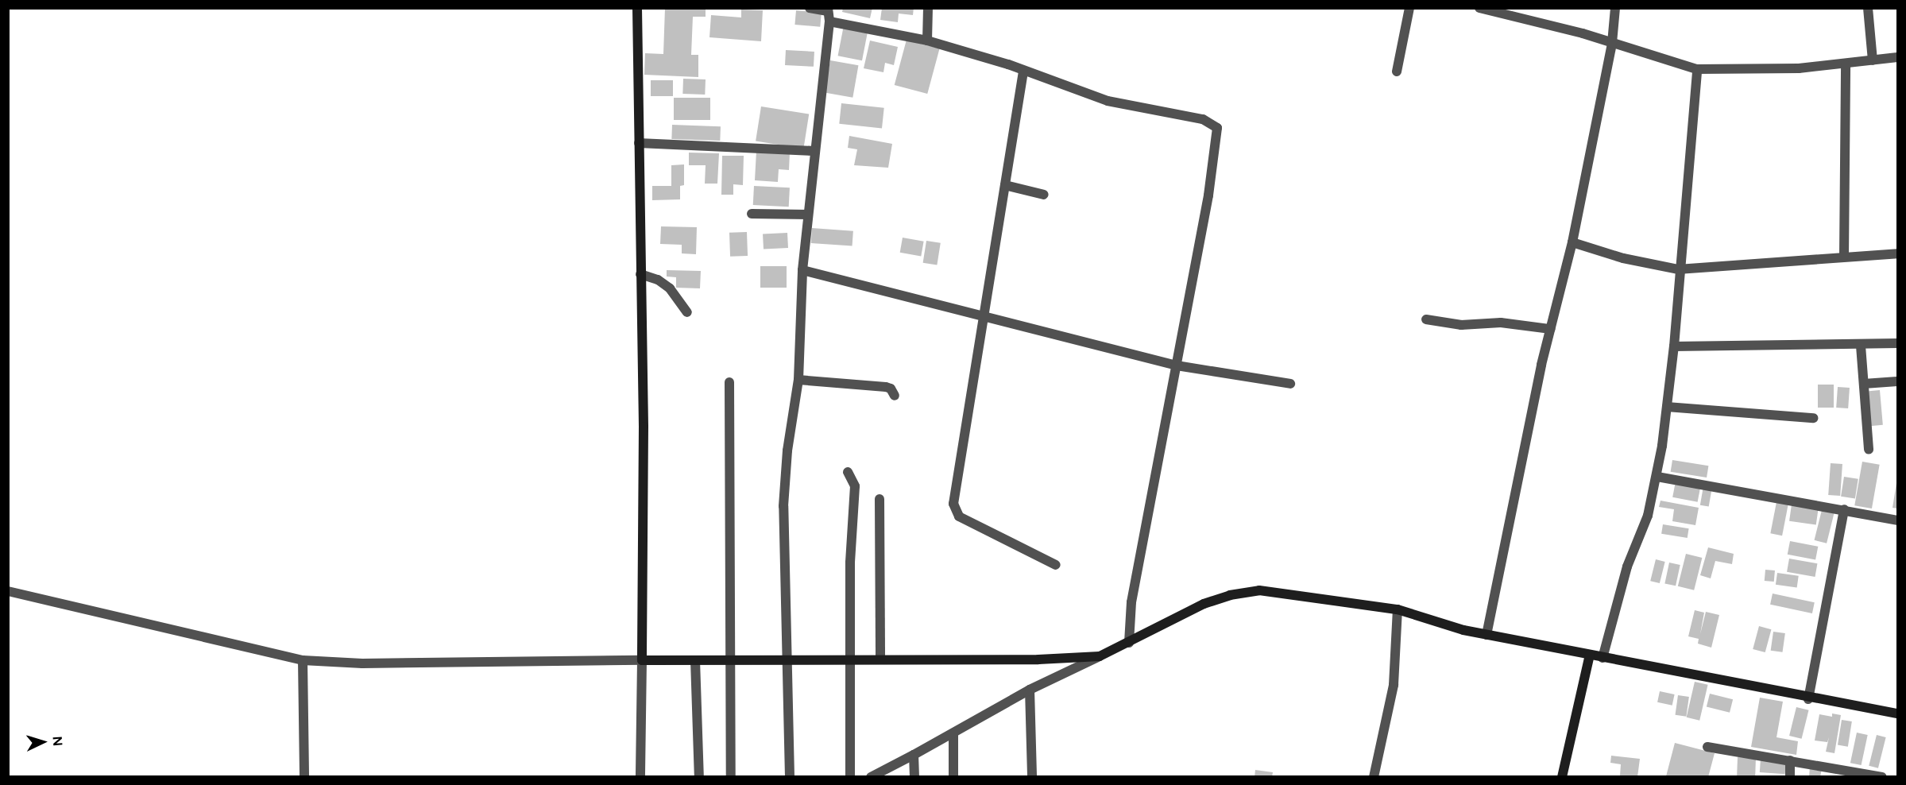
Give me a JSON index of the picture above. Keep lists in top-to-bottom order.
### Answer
{
  "north": "right"
}
